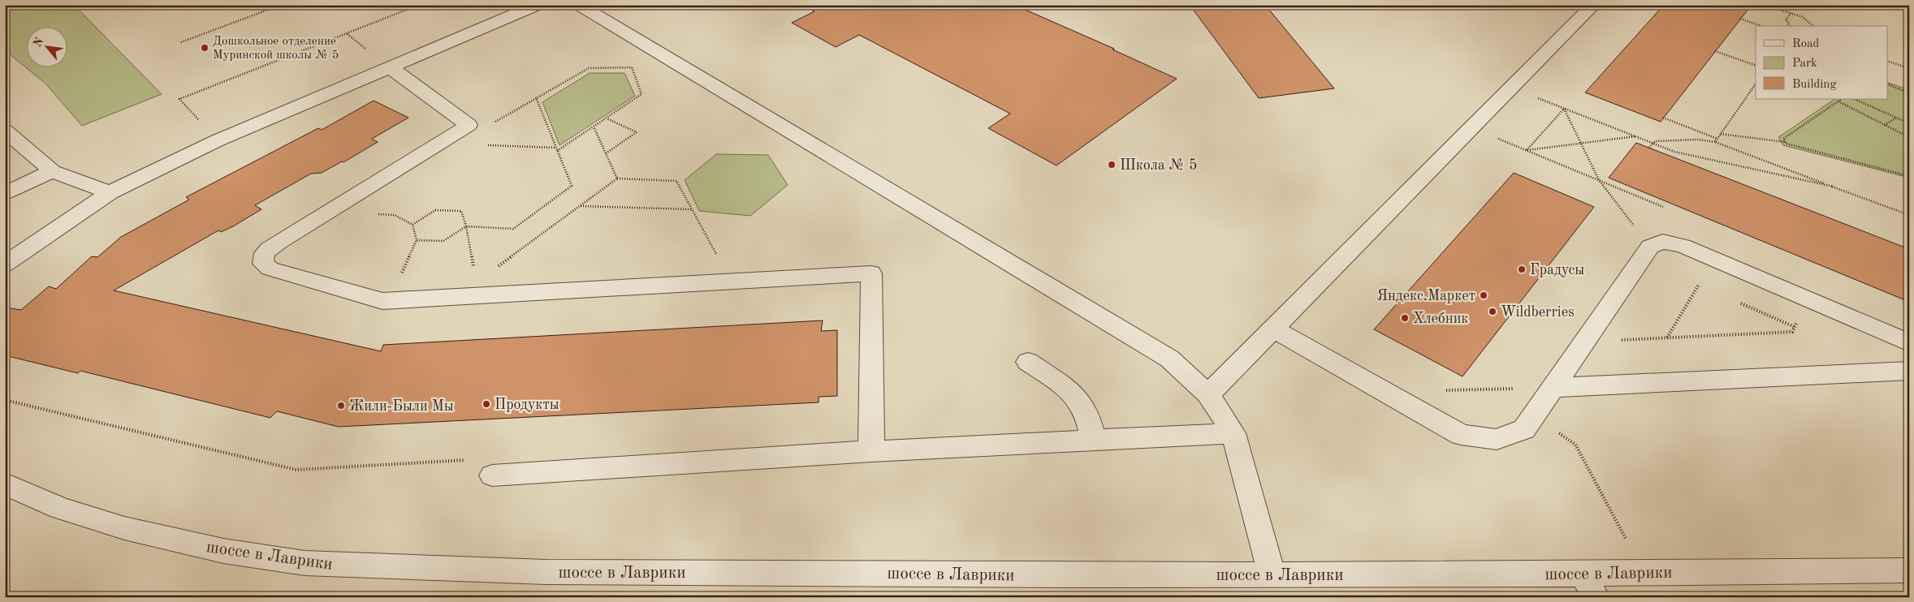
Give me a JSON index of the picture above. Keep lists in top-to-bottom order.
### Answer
{
  "streets": {
    "street": ["шоссе в Лаврики"]
  },
  "places": [
    "Дошкольное отделение Муринской школы № 5",
    "Школа № 5",
    "Градусы",
    "Яндекс.Маркет",
    "Wildberries",
    "Хлебник",
    "Продукты",
    "Жили-Были Мы"
  ],
  "legend": ["Road", "Park", "Building"],
  "north": "top left"
}
